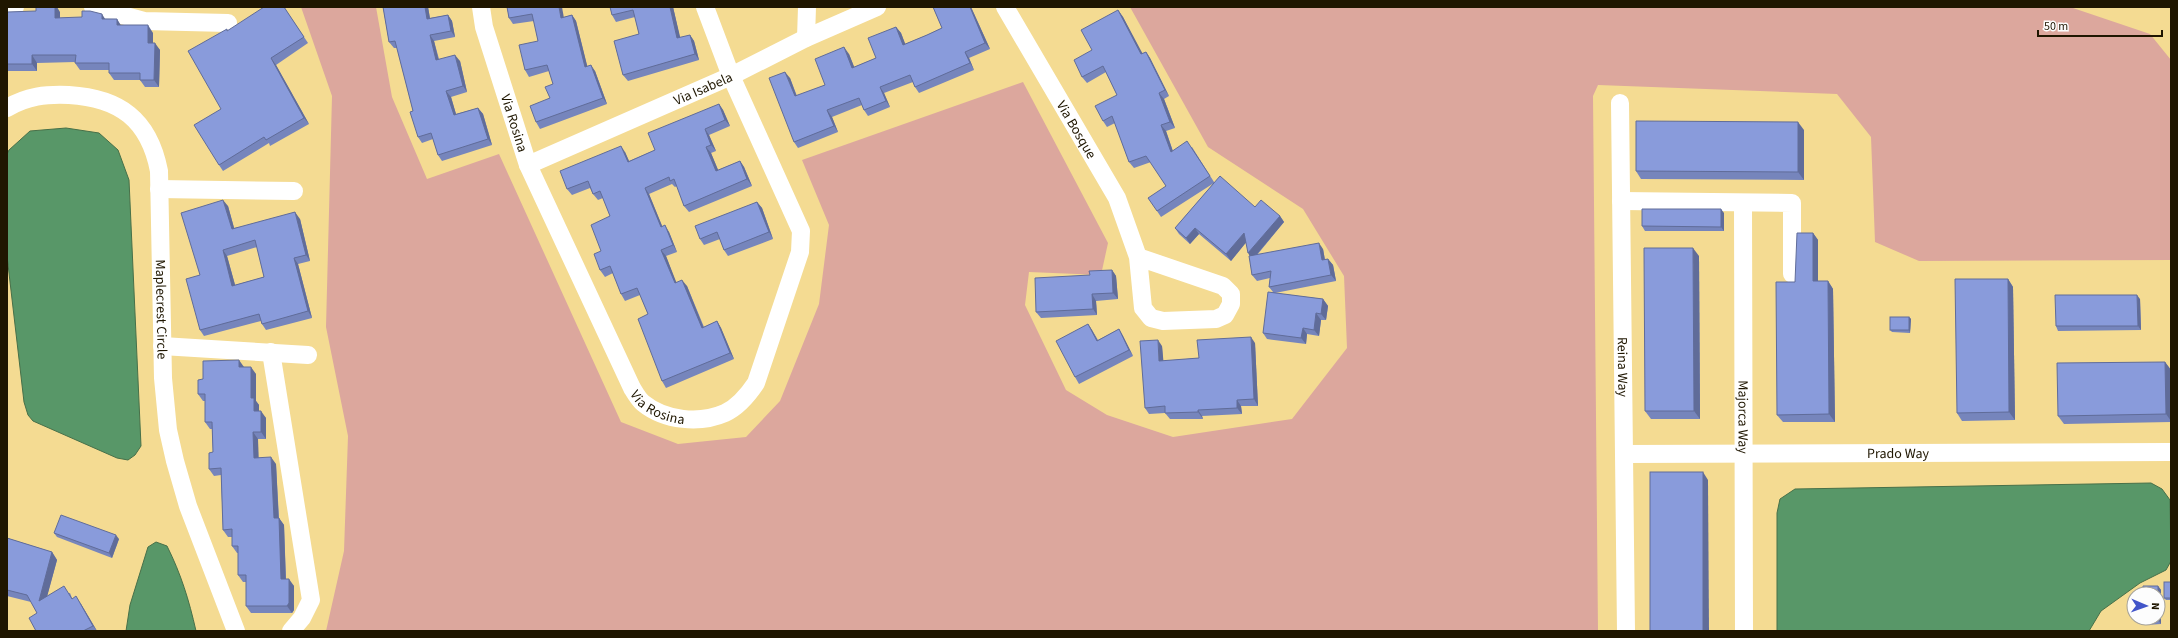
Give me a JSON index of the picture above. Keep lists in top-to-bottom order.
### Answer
{
  "streets": {
    "street": [
      "Via Isabela",
      "Via Rosina",
      "Via Bosque",
      "Maplecrest Circle",
      "Reina Way",
      "Majorca Way",
      "Prado Way"
    ]
  },
  "crossings": [
    ["Via Isabela", "Via Rosina"],
    ["Reina Way", "Prado Way"],
    ["Majorca Way", "Prado Way"]
  ],
  "scale_bar": "50 m",
  "north": "right"
}
